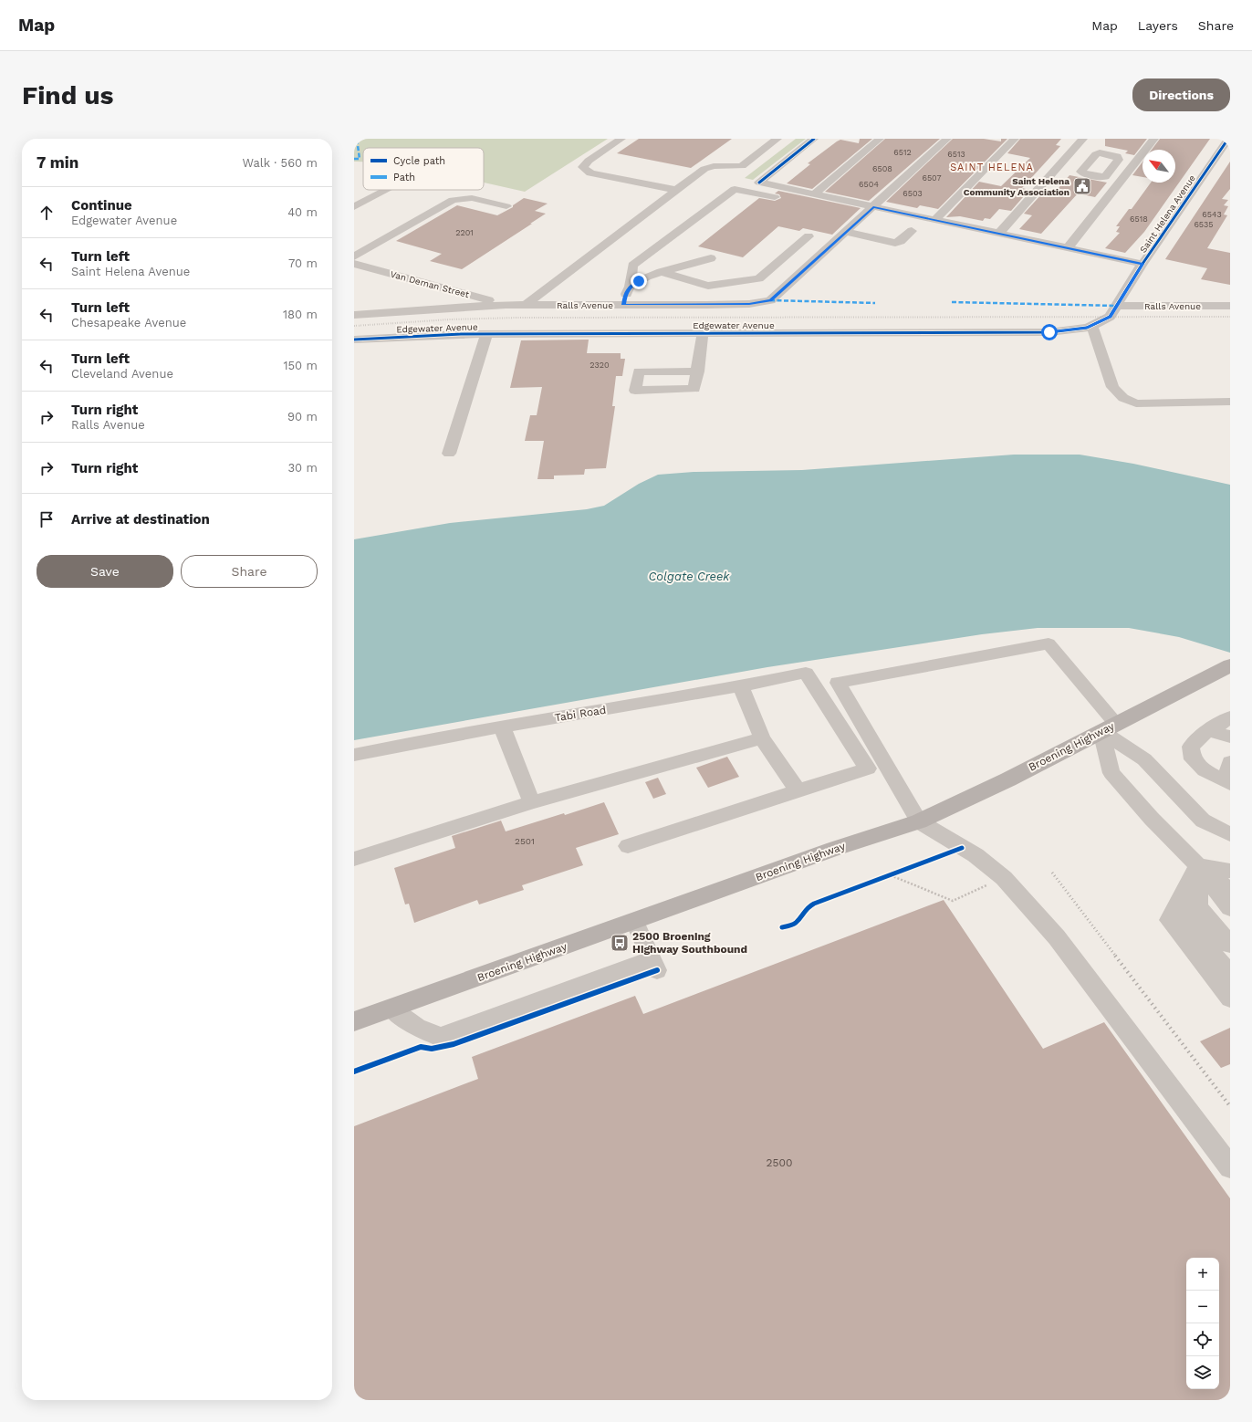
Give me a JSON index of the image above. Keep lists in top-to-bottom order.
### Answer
{
  "streets": {
    "main road": ["Broening Highway"],
    "street": [
      "Saint Helena Avenue",
      "Van Deman Street",
      "Ralls Avenue",
      "Edgewater Avenue",
      "Tabi Road"
    ]
  },
  "crossings": [
    ["Saint Helena Avenue", "Ralls Avenue"],
    ["Saint Helena Avenue", "Edgewater Avenue"],
    ["Van Deman Street", "Ralls Avenue"]
  ],
  "districts": ["SAINT HELENA"],
  "water": ["Colgate Creek"],
  "places": {
    "public building": ["Saint Helena Community Association"],
    "bus stop": ["2500 Broening Highway Southbound"]
  },
  "house_numbers": [
    "6512",
    "6513",
    "6508",
    "6507",
    "6504",
    "6503",
    "6543",
    "6518",
    "6535",
    "2201",
    "2320",
    "2501",
    "2500"
  ],
  "legend": ["Cycle path", "Path"],
  "north": "top left",
  "page": {
    "header": "Map",
    "nav": ["Map", "Layers", "Share"],
    "buttons": [
      "Directions",
      ["Save", "Share"]
    ],
    "title": "Find us",
    "heading": ["7 min", "Walk · 560 m"],
    "list": [
      ["Continue", "Edgewater Avenue", "40 m"],
      ["Turn left", "Saint Helena Avenue", "70 m"],
      ["Turn left", "Chesapeake Avenue", "180 m"],
      ["Turn left", "Cleveland Avenue", "150 m"],
      ["Turn right", "Ralls Avenue", "90 m"],
      ["Turn right", "30 m"],
      "Arrive at destination"
    ],
    "map_buttons": ["+", "−"]
  }
}
